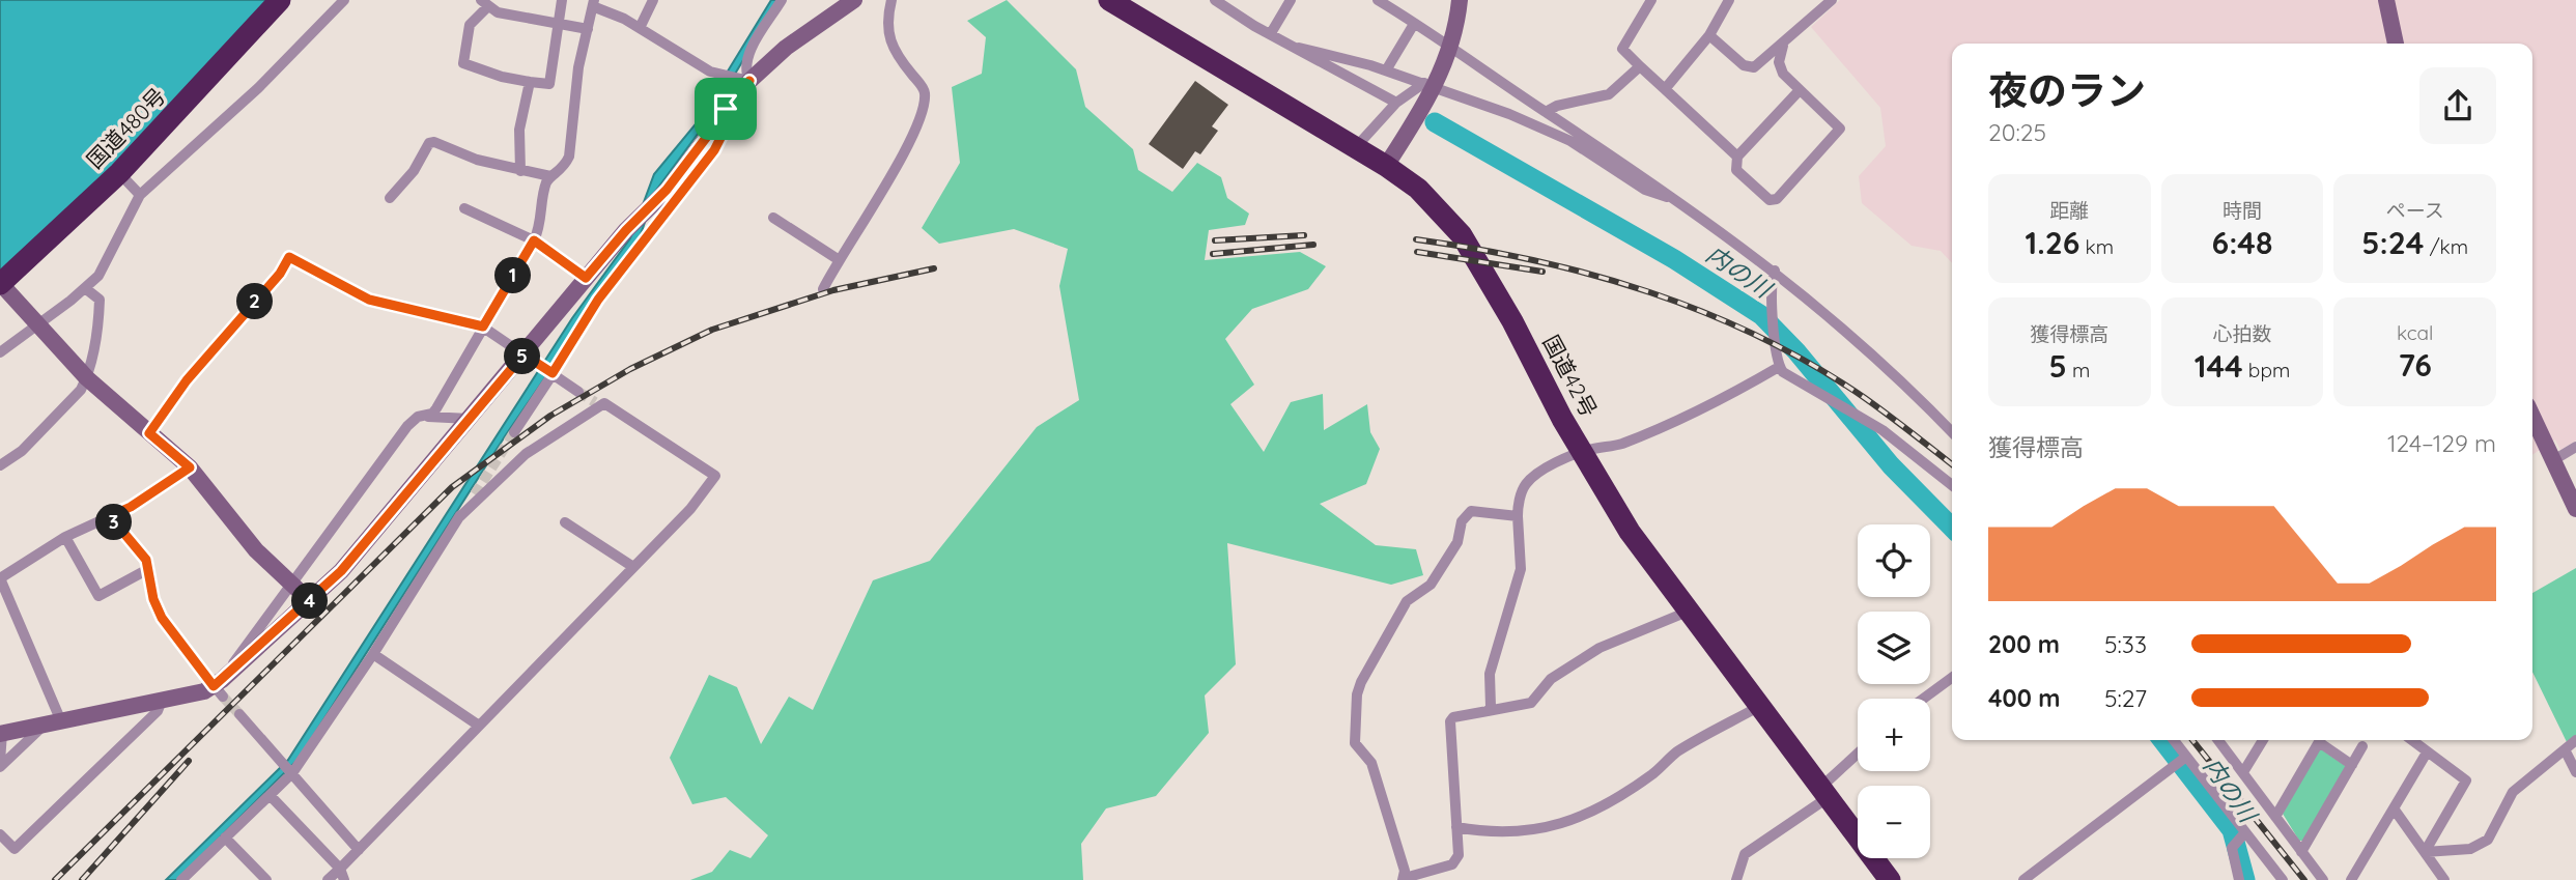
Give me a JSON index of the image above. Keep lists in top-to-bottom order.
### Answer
{
  "streets": {
    "highway": ["国道480号", "国道42号"]
  },
  "water": ["内の川"],
  "page": {
    "heading": ["夜のラン", "20:25"],
    "stats": [
      ["距離", "1.26 km"],
      ["時間", "6:48"],
      ["ペース", "5:24 /km"],
      ["獲得標高", "5 m"],
      ["心拍数", "144 bpm"],
      ["kcal", "76"]
    ],
    "pins": [
      "1",
      "2",
      "5",
      "3",
      "4"
    ],
    "chart": ["獲得標高", "124–129 m"],
    "map_buttons": ["+", "−"],
    "list": [
      {
        "name": "200 m",
        "note": "5:33"
      },
      {
        "name": "400 m",
        "note": "5:27"
      }
    ]
  }
}
